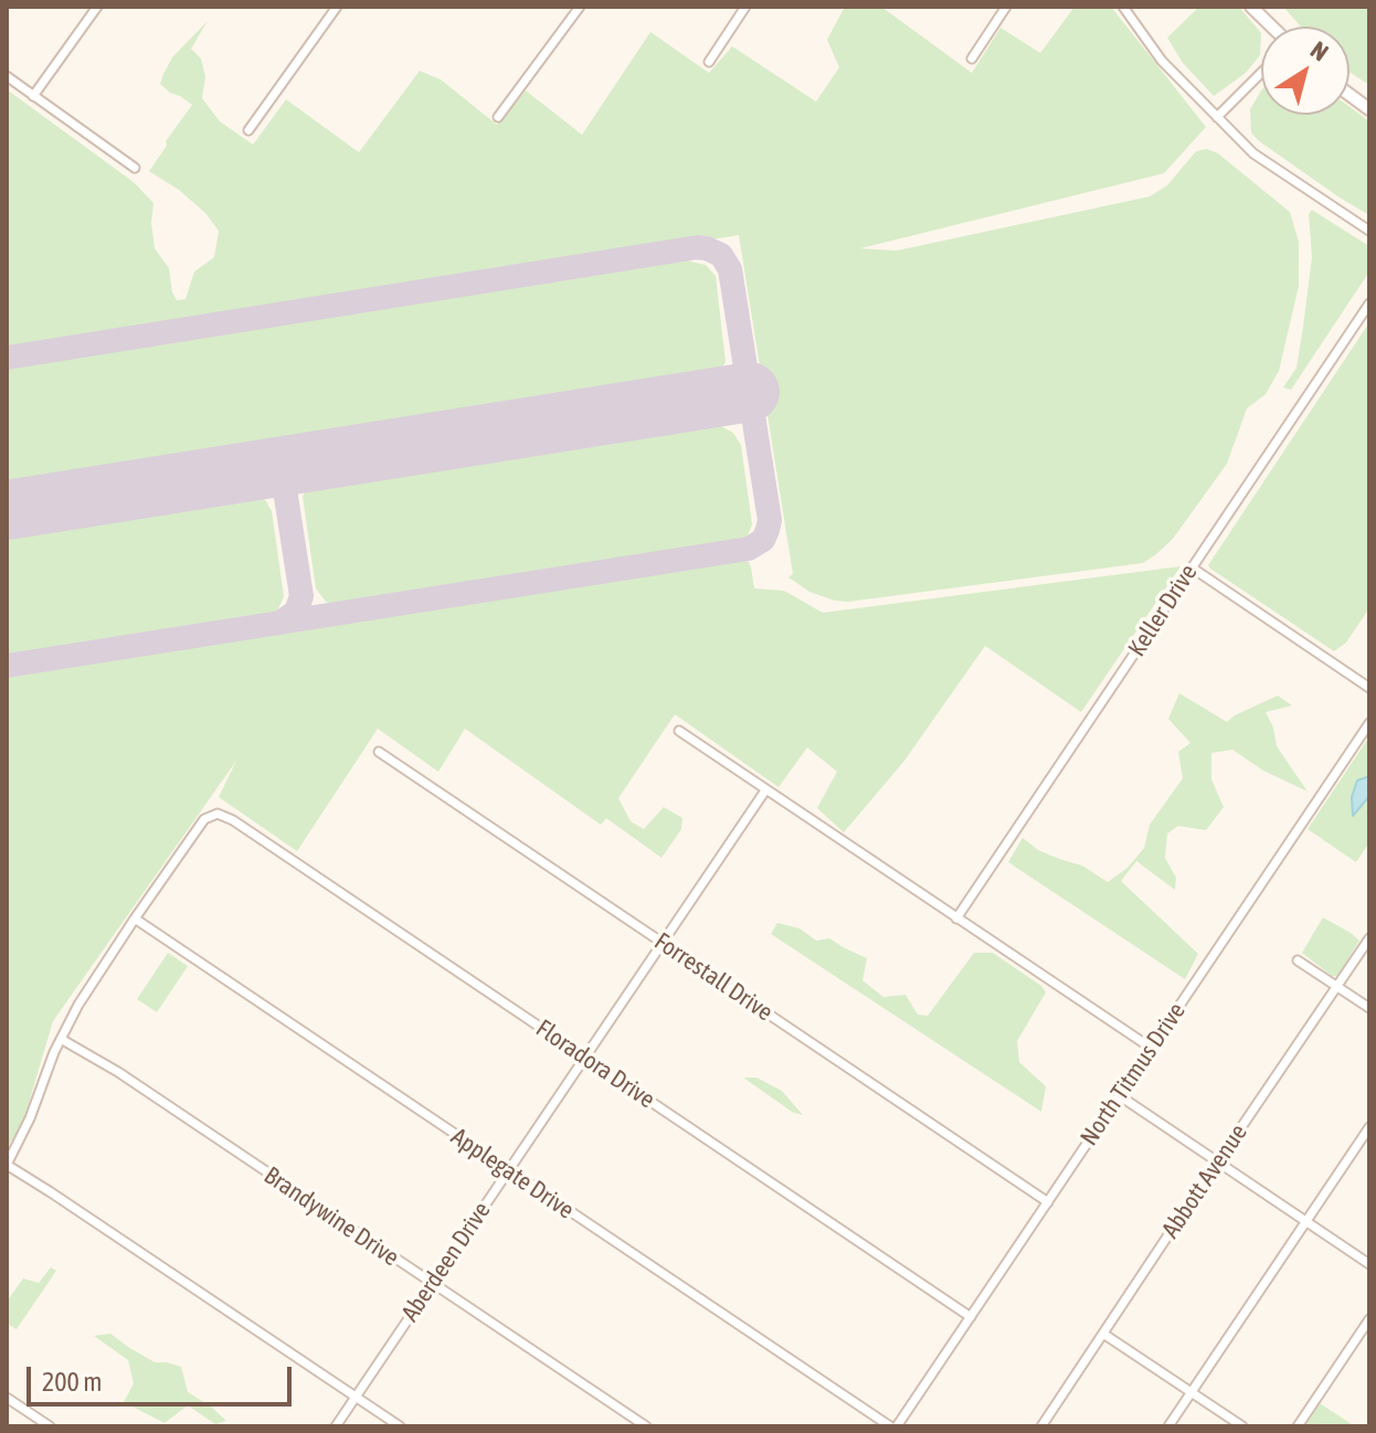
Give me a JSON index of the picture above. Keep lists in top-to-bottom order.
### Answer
{
  "streets": {
    "street": [
      "Keller Drive",
      "Forrestall Drive",
      "Floradora Drive",
      "North Titmus Drive",
      "Applegate Drive",
      "Abbott Avenue",
      "Brandywine Drive",
      "Aberdeen Drive"
    ]
  },
  "crossings": [
    ["Forrestall Drive", "North Titmus Drive"],
    ["Forrestall Drive", "Aberdeen Drive"],
    ["Floradora Drive", "North Titmus Drive"],
    ["Floradora Drive", "Applegate Drive"],
    ["Floradora Drive", "Aberdeen Drive"],
    ["North Titmus Drive", "Applegate Drive"],
    ["Applegate Drive", "Aberdeen Drive"],
    ["Brandywine Drive", "Aberdeen Drive"]
  ],
  "scale_bar": "200 m",
  "north": "top right"
}
